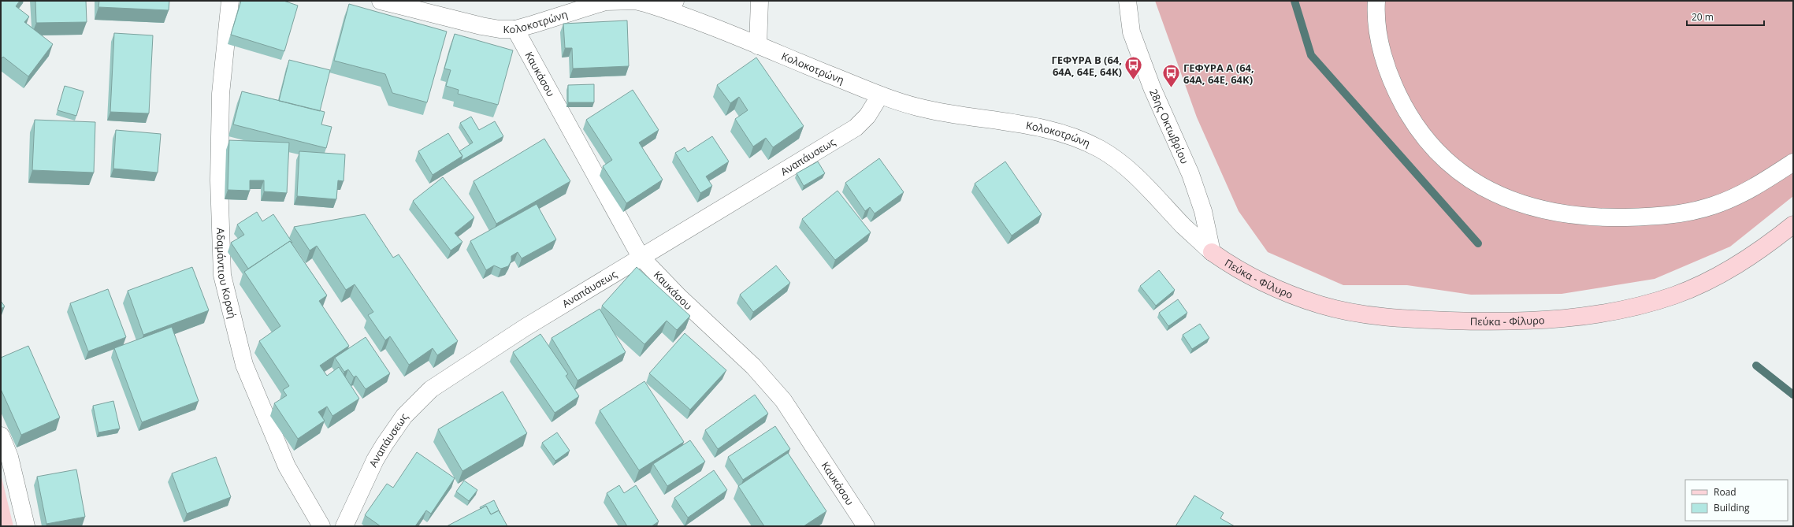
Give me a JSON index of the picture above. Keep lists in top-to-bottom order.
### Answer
{
  "streets": {
    "main road": ["Πεύκα - Φίλυρο"],
    "street": [
      "Κολοκοτρώνη",
      "Καυκάσου",
      "28ης Οκτωβρίου",
      "Αναπάυσεως",
      "Αδαμάντιου Κοραή"
    ]
  },
  "crossings": [
    ["Κολοκοτρώνη", "Καυκάσου"],
    ["Κολοκοτρώνη", "28ης Οκτωβρίου"],
    ["Κολοκοτρώνη", "Αναπάυσεως"],
    ["Κολοκοτρώνη", "Πεύκα - Φίλυρο"],
    ["Καυκάσου", "Αναπάυσεως"],
    ["28ης Οκτωβρίου", "Πεύκα - Φίλυρο"]
  ],
  "places": {
    "bus stop": ["ΓΕΦΥΡΑ B (64, 64Α, 64Ε, 64Κ)", "ΓΕΦΥΡΑ A (64, 64Α, 64Ε, 64Κ)"]
  },
  "legend": ["Road", "Building"],
  "scale_bar": "20 m"
}
